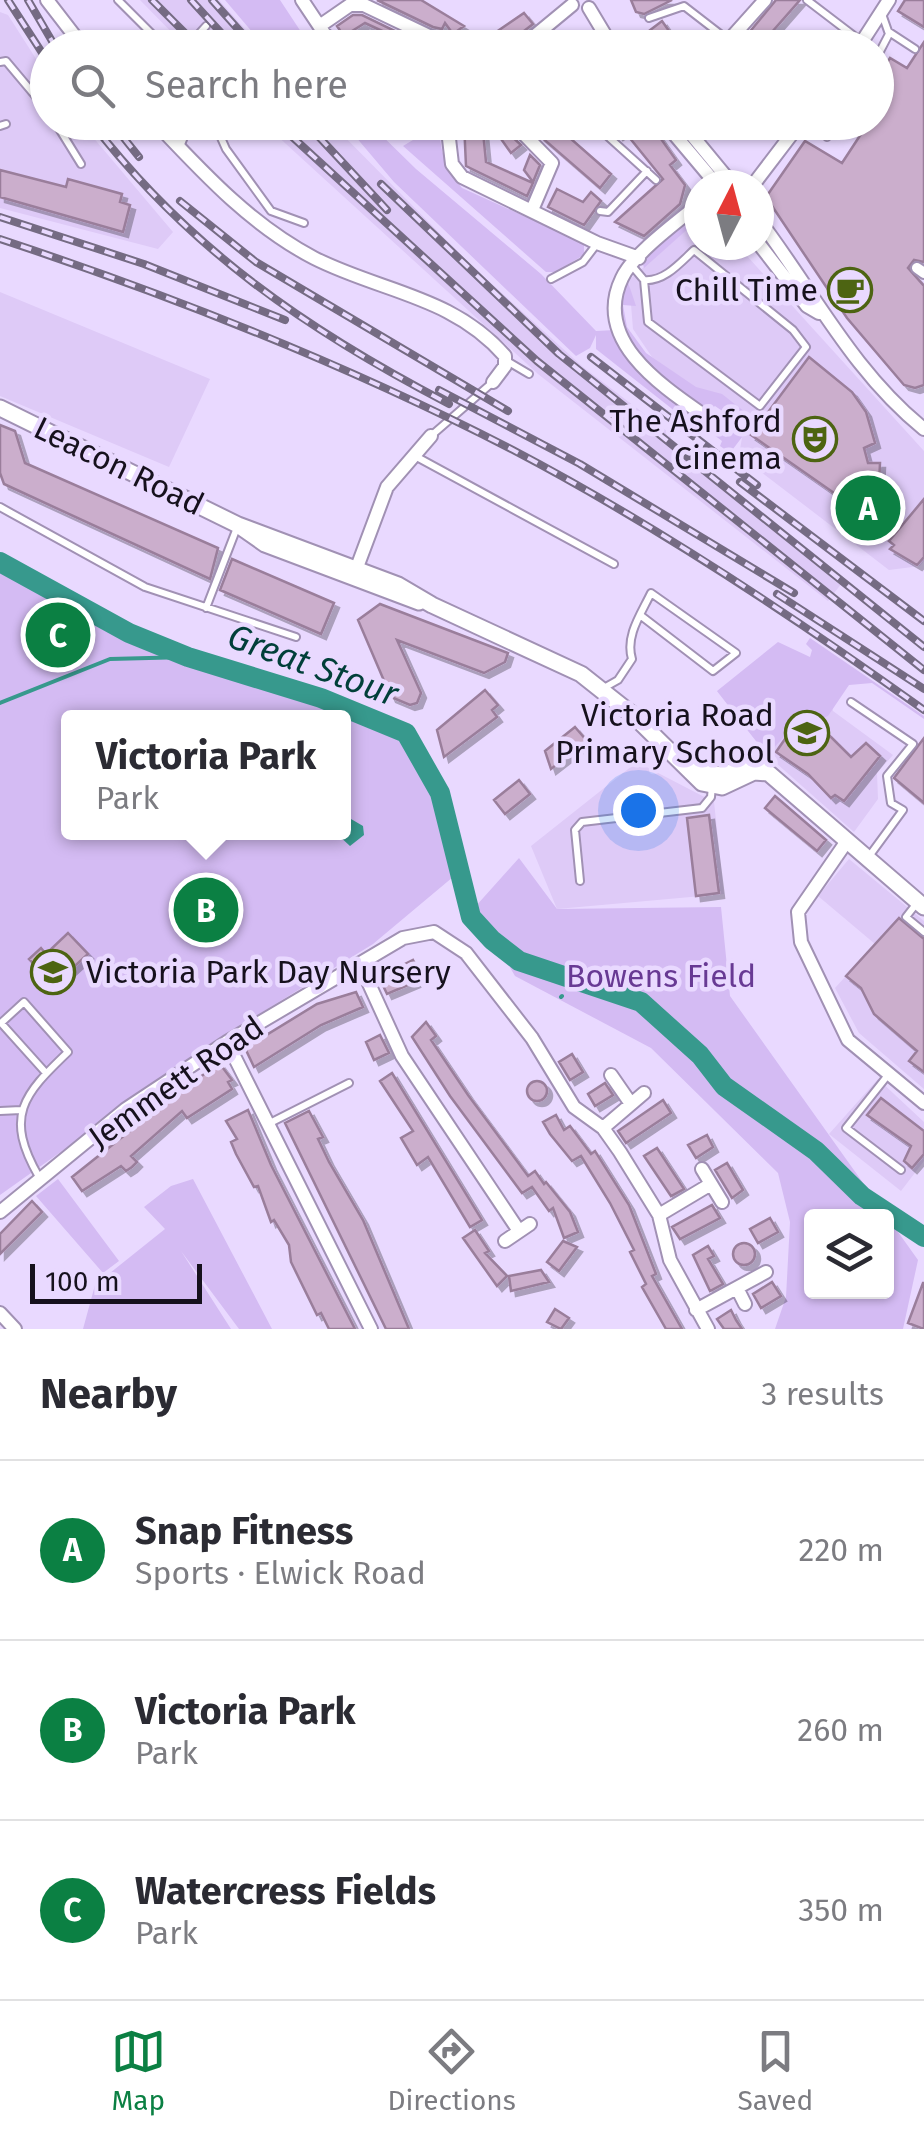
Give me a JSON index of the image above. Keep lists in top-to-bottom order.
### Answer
{
  "streets": {
    "street": ["Leacon Road", "Jemmett Road"]
  },
  "water": ["Great Stour"],
  "parks": ["Bowens Field"],
  "places": {
    "cafe": ["Chill Time"],
    "theatre": ["The Ashford Cinema"],
    "school or university": ["Victoria Road Primary School", "Victoria Park Day Nursery"]
  },
  "scale_bar": "100 m",
  "north": "top",
  "page": {
    "search": "Search here",
    "pins": ["A", "C", "B"],
    "popup": ["Victoria Park", "Park"],
    "scale": "100 m",
    "heading": ["Nearby", "3 results"],
    "list": [
      {
        "mark": "A",
        "name": "Snap Fitness",
        "note": "Sports · Elwick Road",
        "value": "220 m"
      },
      {
        "mark": "B",
        "name": "Victoria Park",
        "note": "Park",
        "value": "260 m"
      },
      {
        "mark": "C",
        "name": "Watercress Fields",
        "note": "Park",
        "value": "350 m"
      }
    ],
    "nav": ["Map", "Directions", "Saved"]
  }
}
